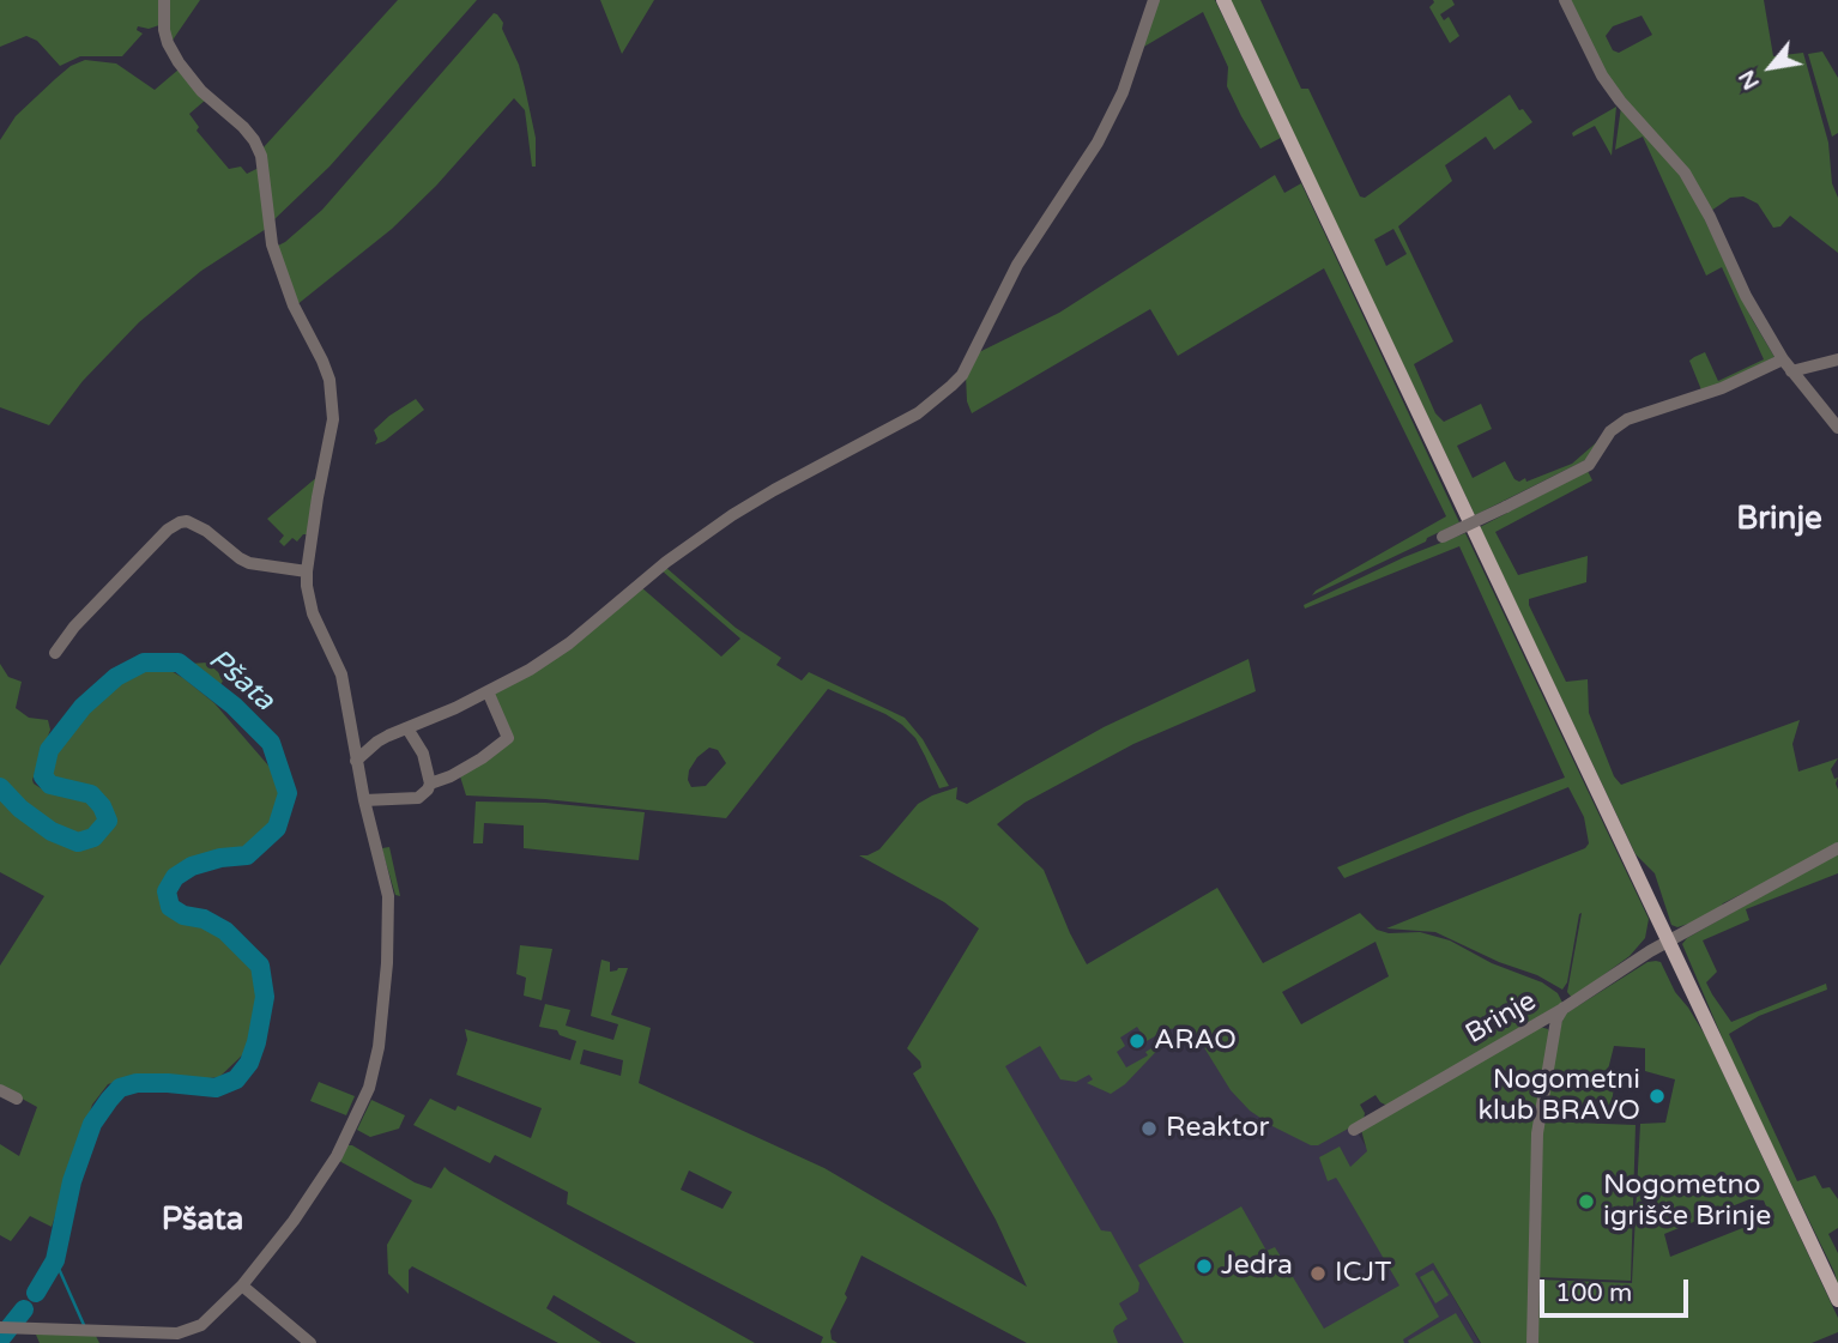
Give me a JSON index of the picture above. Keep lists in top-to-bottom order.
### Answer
{
  "streets": {
    "street": ["Brinje"]
  },
  "districts": ["Brinje", "Pšata"],
  "water": ["Pšata"],
  "places": [
    "ARAO",
    "Nogometni klub BRAVO",
    "Reaktor",
    "Nogometno igrišče Brinje",
    "Jedra",
    "ICJT"
  ],
  "scale_bar": "100 m",
  "north": "bottom left"
}
